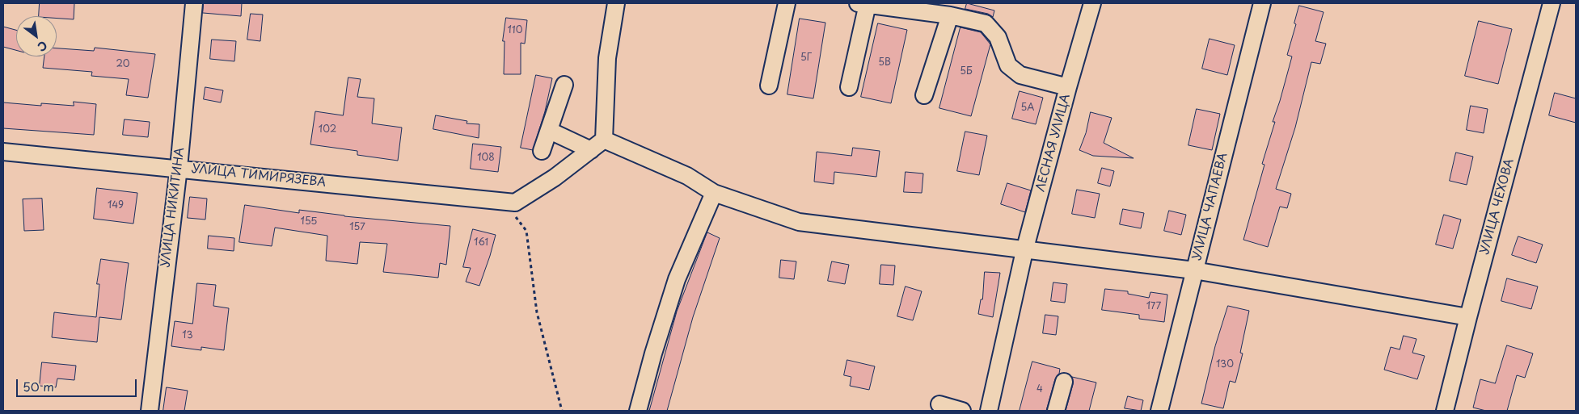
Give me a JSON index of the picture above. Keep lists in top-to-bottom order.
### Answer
{
  "streets": {
    "street": [
      "ЛЕСНАЯ УЛИЦА",
      "УЛИЦА ТИМИРЯЗЕВА",
      "УЛИЦА ЧАПАЕВА",
      "УЛИЦА ЧЕХОВА",
      "УЛИЦА НИКИТИНА"
    ]
  },
  "crossings": [
    ["УЛИЦА ТИМИРЯЗЕВА", "УЛИЦА НИКИТИНА"]
  ],
  "house_numbers": [
    "110",
    "5Г",
    "5В",
    "20",
    "5Б",
    "5А",
    "102",
    "108",
    "149",
    "155",
    "157",
    "161",
    "177",
    "13",
    "130",
    "4"
  ],
  "scale_bar": "50 m",
  "north": "bottom right"
}
